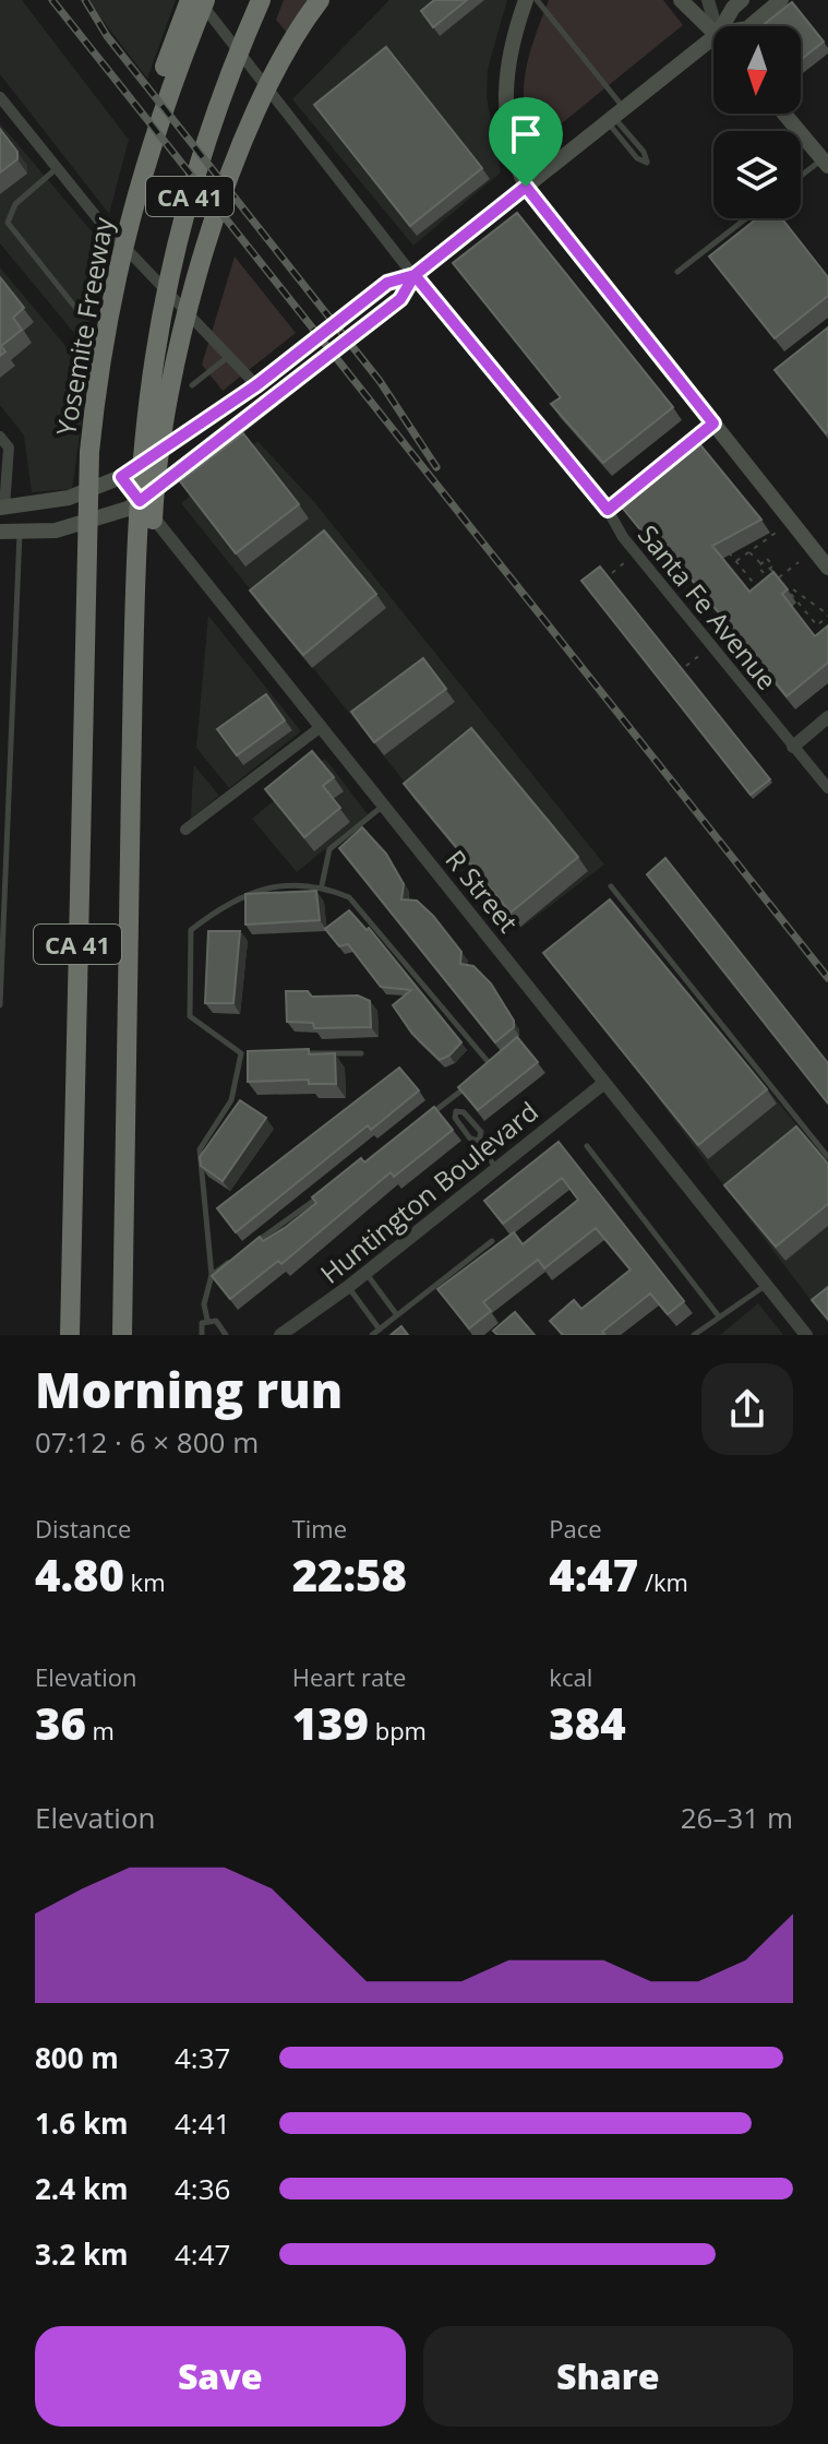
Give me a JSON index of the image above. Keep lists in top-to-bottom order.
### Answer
{
  "streets": {
    "highway": ["CA 41", "Yosemite Freeway"],
    "street": ["Santa Fe Avenue", "R Street", "Huntington Boulevard"]
  },
  "crossings": [
    ["CA 41", "Yosemite Freeway"],
    ["Yosemite Freeway", "Santa Fe Avenue"],
    ["R Street", "Huntington Boulevard"]
  ],
  "north": "bottom",
  "page": {
    "heading": ["Morning run", "07:12 · 6 × 800 m"],
    "stats": [
      ["Distance", "4.80 km"],
      ["Time", "22:58"],
      ["Pace", "4:47 /km"],
      ["Elevation", "36 m"],
      ["Heart rate", "139 bpm"],
      ["kcal", "384"]
    ],
    "chart": ["Elevation", "26–31 m"],
    "list": [
      {
        "name": "800 m",
        "note": "4:37"
      },
      {
        "name": "1.6 km",
        "note": "4:41"
      },
      {
        "name": "2.4 km",
        "note": "4:36"
      },
      {
        "name": "3.2 km",
        "note": "4:47"
      }
    ],
    "buttons": ["Save", "Share"]
  }
}
